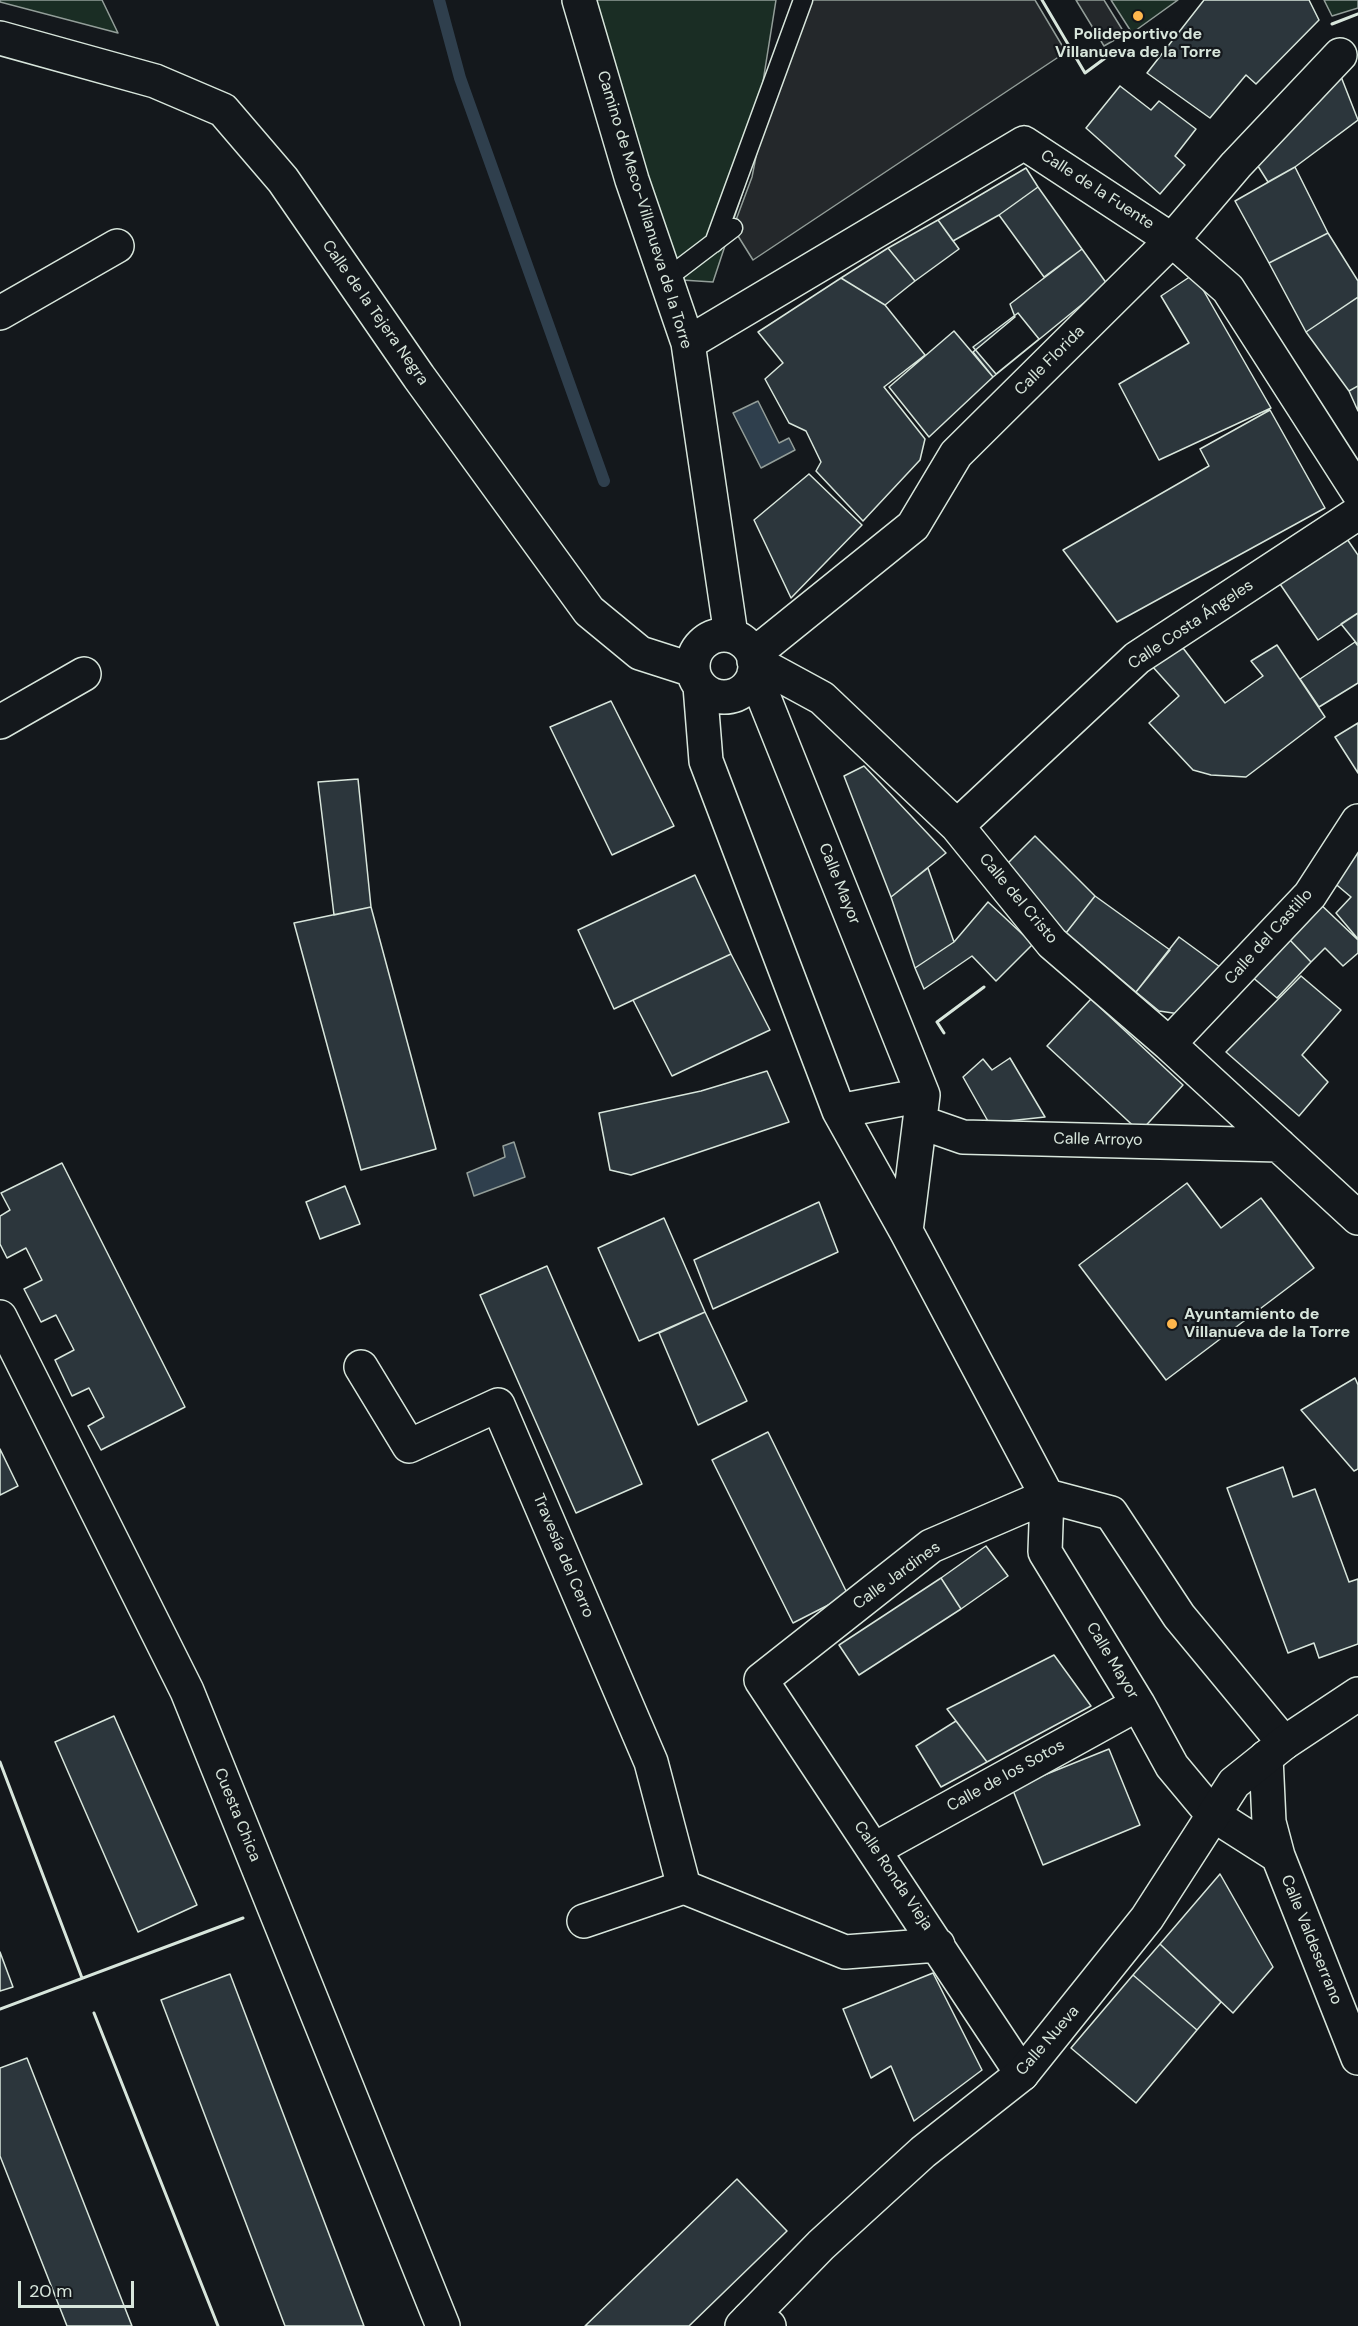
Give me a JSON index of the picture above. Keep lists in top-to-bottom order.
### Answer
{
  "streets": {
    "street": [
      "Calle de la Fuente",
      "Camino de Meco-Villanueva de la Torre",
      "Calle de la Tejera Negra",
      "Calle Florida",
      "Calle Costa Ángeles",
      "Calle Mayor",
      "Calle del Cristo",
      "Calle del Castillo",
      "Calle Arroyo",
      "Travesía del Cerro",
      "Calle Jardines",
      "Calle de los Sotos",
      "Cuesta Chica",
      "Calle Ronda Vieja",
      "Calle Valdeserrano",
      "Calle Nueva"
    ]
  },
  "crossings": [
    ["Calle de la Fuente", "Camino de Meco-Villanueva de la Torre"],
    ["Calle de la Fuente", "Calle Florida"],
    ["Camino de Meco-Villanueva de la Torre", "Calle de la Tejera Negra"],
    ["Camino de Meco-Villanueva de la Torre", "Calle Florida"],
    ["Camino de Meco-Villanueva de la Torre", "Calle Mayor"],
    ["Camino de Meco-Villanueva de la Torre", "Calle del Cristo"],
    ["Calle de la Tejera Negra", "Calle Florida"],
    ["Calle de la Tejera Negra", "Calle Mayor"],
    ["Calle de la Tejera Negra", "Calle del Cristo"],
    ["Calle Florida", "Calle Mayor"],
    ["Calle Florida", "Calle del Cristo"],
    ["Calle Costa Ángeles", "Calle del Cristo"],
    ["Calle Mayor", "Calle del Cristo"],
    ["Calle Mayor", "Calle Arroyo"],
    ["Calle Mayor", "Calle Jardines"],
    ["Calle Mayor", "Calle de los Sotos"],
    ["Calle Mayor", "Calle Valdeserrano"],
    ["Calle Mayor", "Calle Nueva"],
    ["Calle del Cristo", "Calle del Castillo"],
    ["Calle del Cristo", "Calle Arroyo"],
    ["Calle Jardines", "Calle Ronda Vieja"],
    ["Calle de los Sotos", "Calle Ronda Vieja"],
    ["Calle Ronda Vieja", "Calle Nueva"],
    ["Calle Valdeserrano", "Calle Nueva"]
  ],
  "places": ["Polideportivo de Villanueva de la Torre", "Ayuntamiento de Villanueva de la Torre"],
  "scale_bar": "20 m"
}
